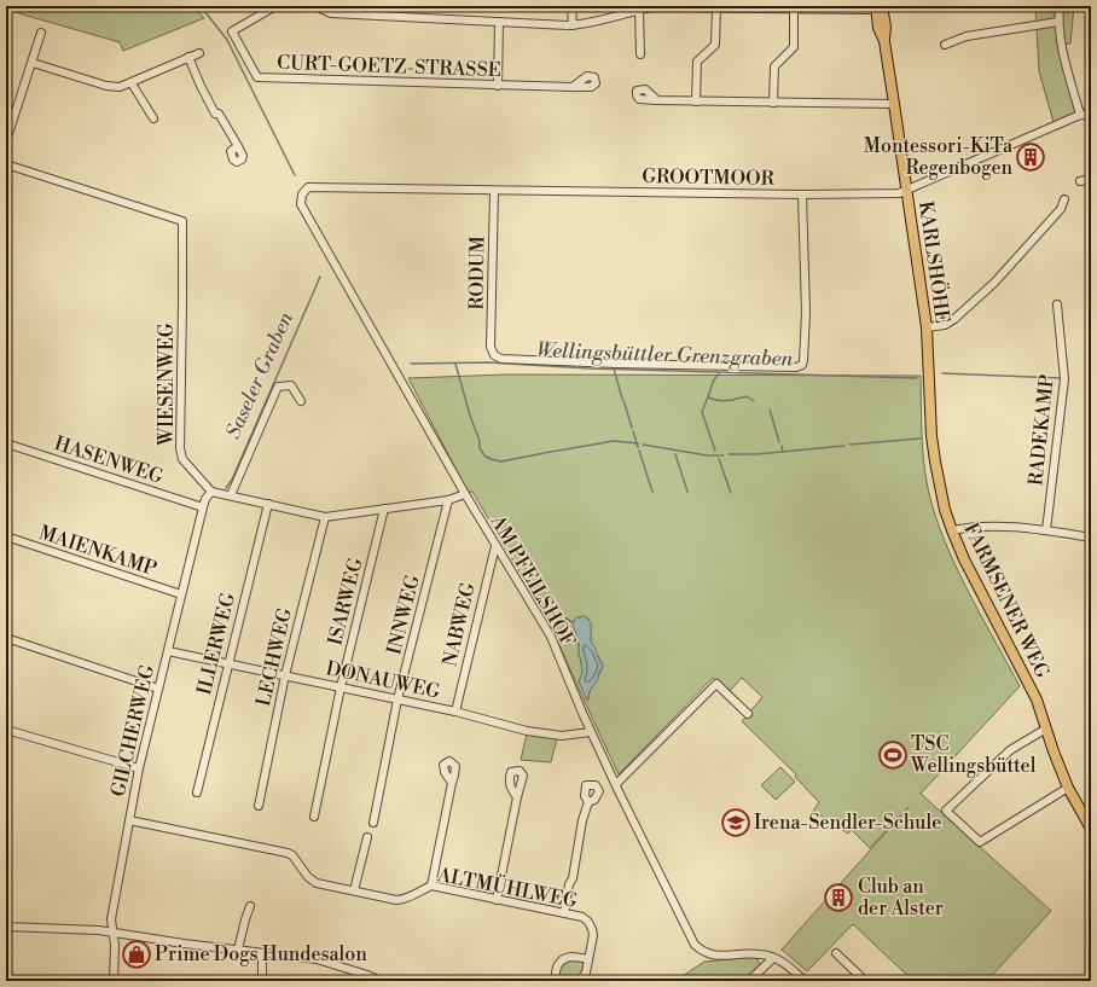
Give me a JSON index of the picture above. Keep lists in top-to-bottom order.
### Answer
{
  "streets": {
    "main road": ["KARLSHÖHE", "FARMSENER WEG"],
    "street": [
      "CURT-GOETZ-STRASSE",
      "GROOTMOOR",
      "RODUM",
      "WIESENWEG",
      "RADEKAMP",
      "HASENWEG",
      "MAIENKAMP",
      "AM PFEILSHOF",
      "ISARWEG",
      "INNWEG",
      "NABWEG",
      "ILLERWEG",
      "LECHWEG",
      "DONAUWEG",
      "GILCHERWEG",
      "ALTMÜHLWEG"
    ]
  },
  "crossings": [
    ["GROOTMOOR", "KARLSHÖHE"],
    ["GROOTMOOR", "RODUM"],
    ["GROOTMOOR", "AM PFEILSHOF"],
    ["KARLSHÖHE", "FARMSENER WEG"],
    ["WIESENWEG", "GILCHERWEG"],
    ["HASENWEG", "GILCHERWEG"],
    ["MAIENKAMP", "GILCHERWEG"],
    ["AM PFEILSHOF", "NABWEG"],
    ["AM PFEILSHOF", "DONAUWEG"],
    ["ISARWEG", "DONAUWEG"],
    ["INNWEG", "DONAUWEG"],
    ["NABWEG", "DONAUWEG"],
    ["ILLERWEG", "DONAUWEG"],
    ["LECHWEG", "DONAUWEG"],
    ["DONAUWEG", "GILCHERWEG"],
    ["GILCHERWEG", "ALTMÜHLWEG"]
  ],
  "water": ["Wellingsbüttler Grenzgraben", "Saseler Graben"],
  "places": {
    "building": ["Montessori-KiTa Regenbogen", "Club an der Alster"],
    "sports": ["TSC Wellingsbüttel"],
    "school or university": ["Irena-Sendler-Schule"],
    "shop": ["Prime Dogs Hundesalon"]
  }
}
